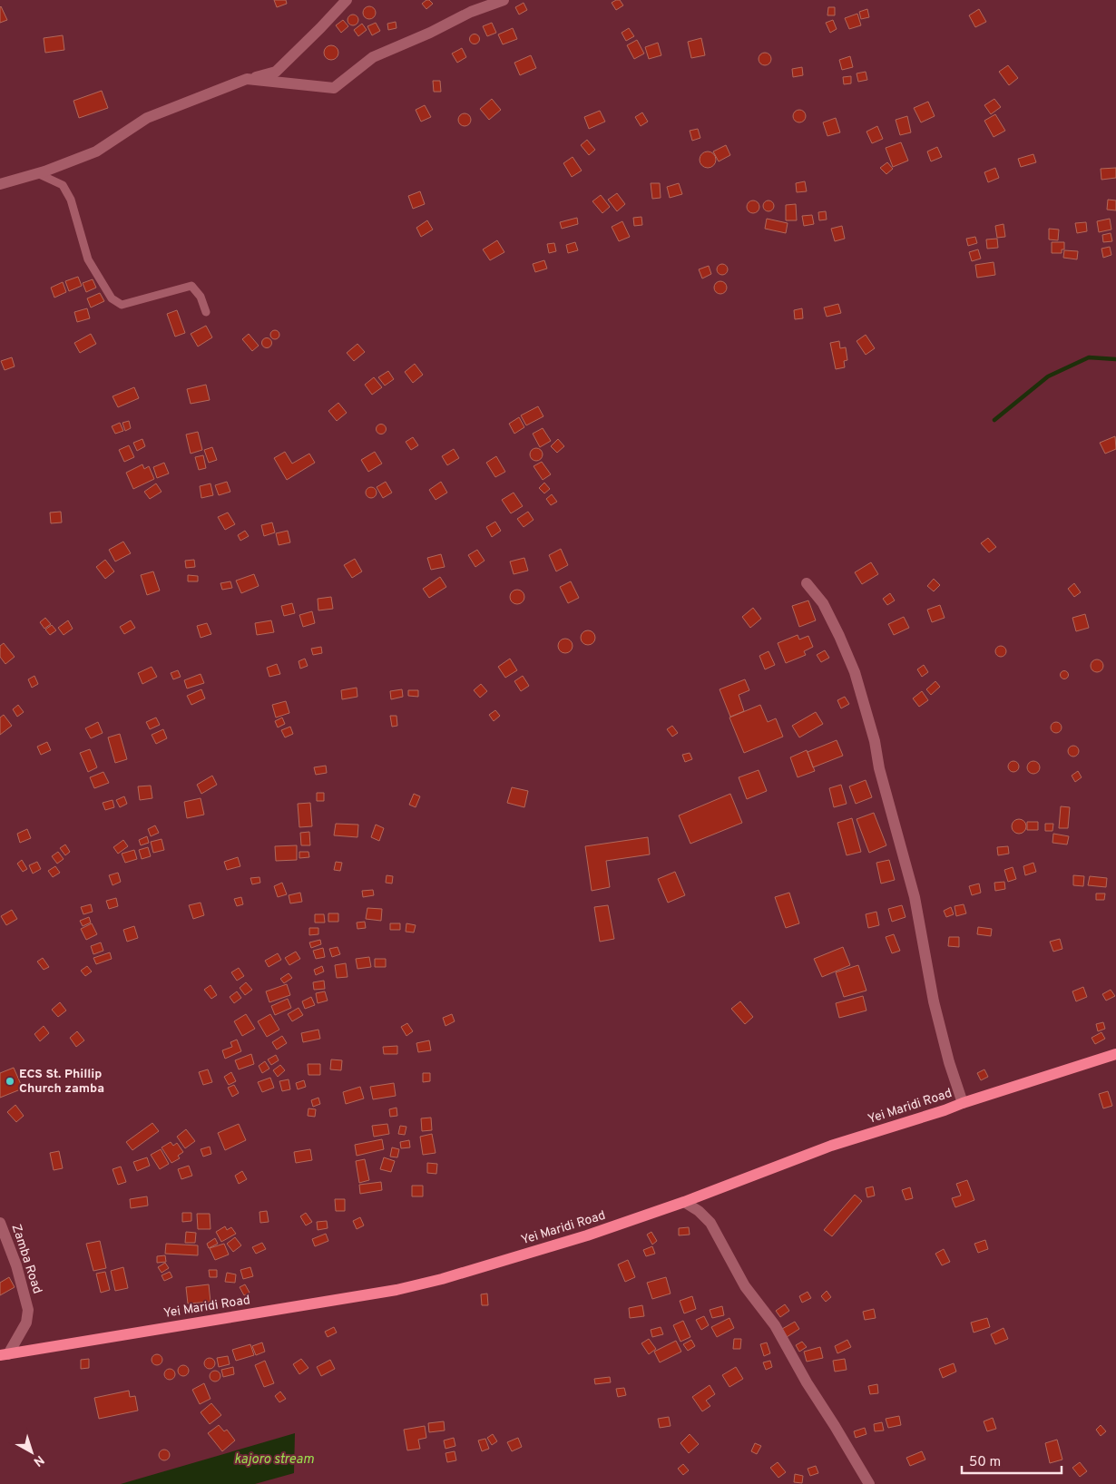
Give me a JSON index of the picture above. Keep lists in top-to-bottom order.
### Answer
{
  "streets": {
    "main road": ["Yei Maridi Road"],
    "street": ["Zamba Road"]
  },
  "crossings": [
    ["Yei Maridi Road", "Zamba Road"]
  ],
  "water": ["kajoro stream"],
  "places": ["ECS St. Phillip Church zamba"],
  "scale_bar": "50 m",
  "north": "bottom right"
}
